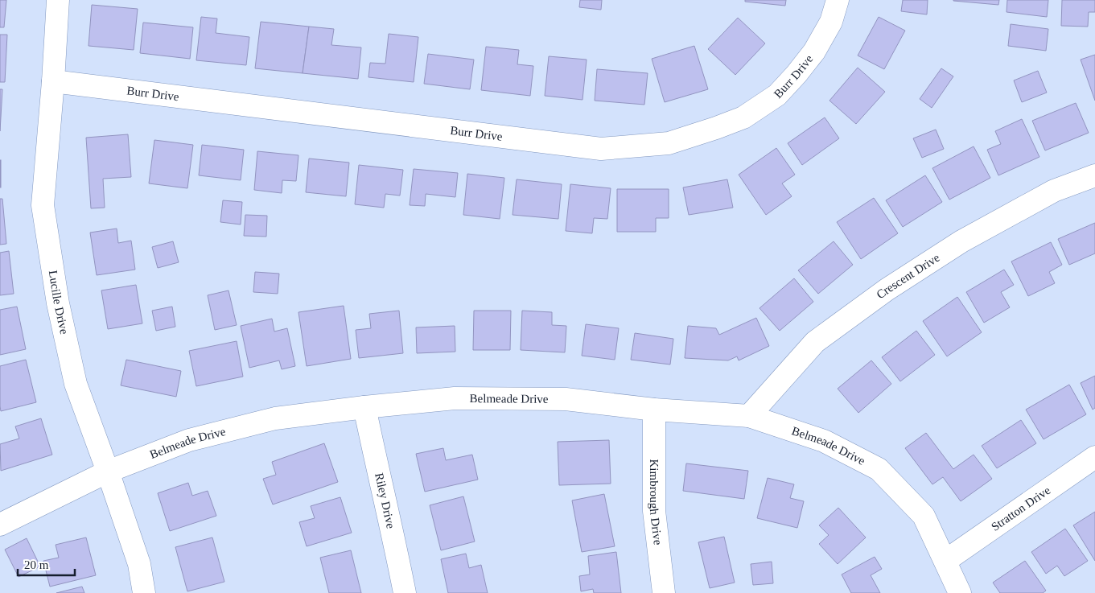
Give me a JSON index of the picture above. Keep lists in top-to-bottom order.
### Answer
{
  "streets": {
    "street": [
      "Burr Drive",
      "Crescent Drive",
      "Lucille Drive",
      "Belmeade Drive",
      "Riley Drive",
      "Kimbrough Drive",
      "Stratton Drive"
    ]
  },
  "crossings": [
    ["Burr Drive", "Lucille Drive"],
    ["Crescent Drive", "Belmeade Drive"],
    ["Lucille Drive", "Belmeade Drive"],
    ["Belmeade Drive", "Riley Drive"],
    ["Belmeade Drive", "Kimbrough Drive"],
    ["Belmeade Drive", "Stratton Drive"]
  ],
  "scale_bar": "20 m"
}
